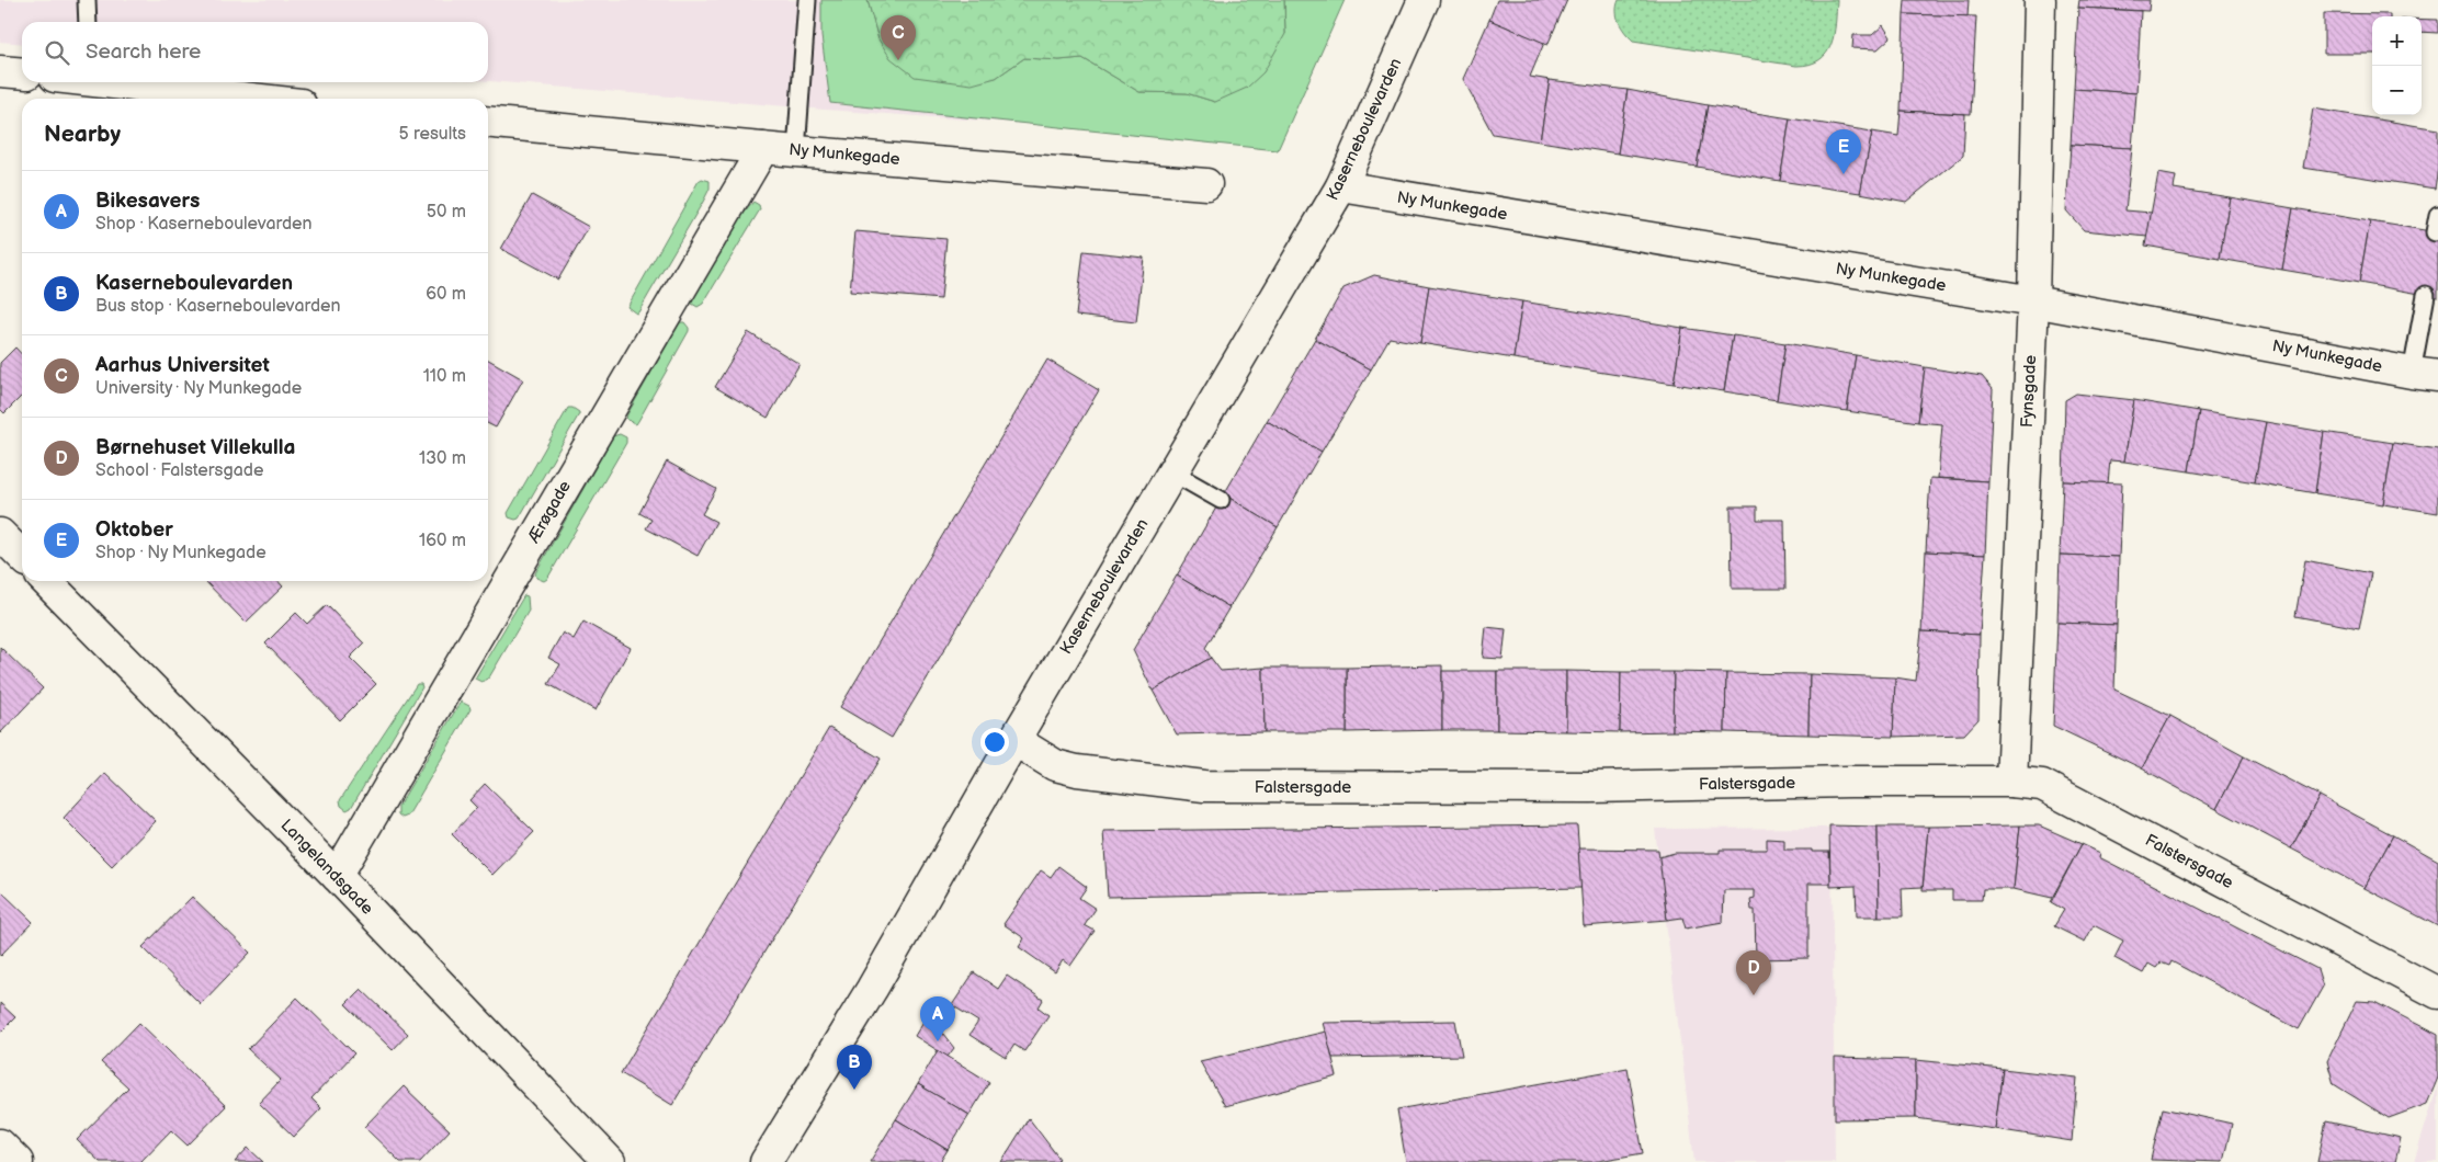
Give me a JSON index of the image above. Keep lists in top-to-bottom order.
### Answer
{
  "streets": {
    "street": [
      "Kaserneboulevarden",
      "Ny Munkegade",
      "Fynsgade",
      "Ærøgade",
      "Falstersgade",
      "Langelandsgade"
    ]
  },
  "crossings": [
    ["Kaserneboulevarden", "Ny Munkegade"],
    ["Kaserneboulevarden", "Falstersgade"],
    ["Ny Munkegade", "Fynsgade"],
    ["Ny Munkegade", "Ærøgade"],
    ["Fynsgade", "Falstersgade"],
    ["Ærøgade", "Langelandsgade"]
  ],
  "page": {
    "pins": [
      "C",
      "E",
      "D",
      "A",
      "B"
    ],
    "map_buttons": ["+", "−"],
    "search": "Search here",
    "heading": ["Nearby", "5 results"],
    "list": [
      {
        "mark": "A",
        "name": "Bikesavers",
        "note": "Shop · Kaserneboulevarden",
        "value": "50 m"
      },
      {
        "mark": "B",
        "name": "Kaserneboulevarden",
        "note": "Bus stop · Kaserneboulevarden",
        "value": "60 m"
      },
      {
        "mark": "C",
        "name": "Aarhus Universitet",
        "note": "University · Ny Munkegade",
        "value": "110 m"
      },
      {
        "mark": "D",
        "name": "Børnehuset Villekulla",
        "note": "School · Falstersgade",
        "value": "130 m"
      },
      {
        "mark": "E",
        "name": "Oktober",
        "note": "Shop · Ny Munkegade",
        "value": "160 m"
      }
    ]
  }
}
